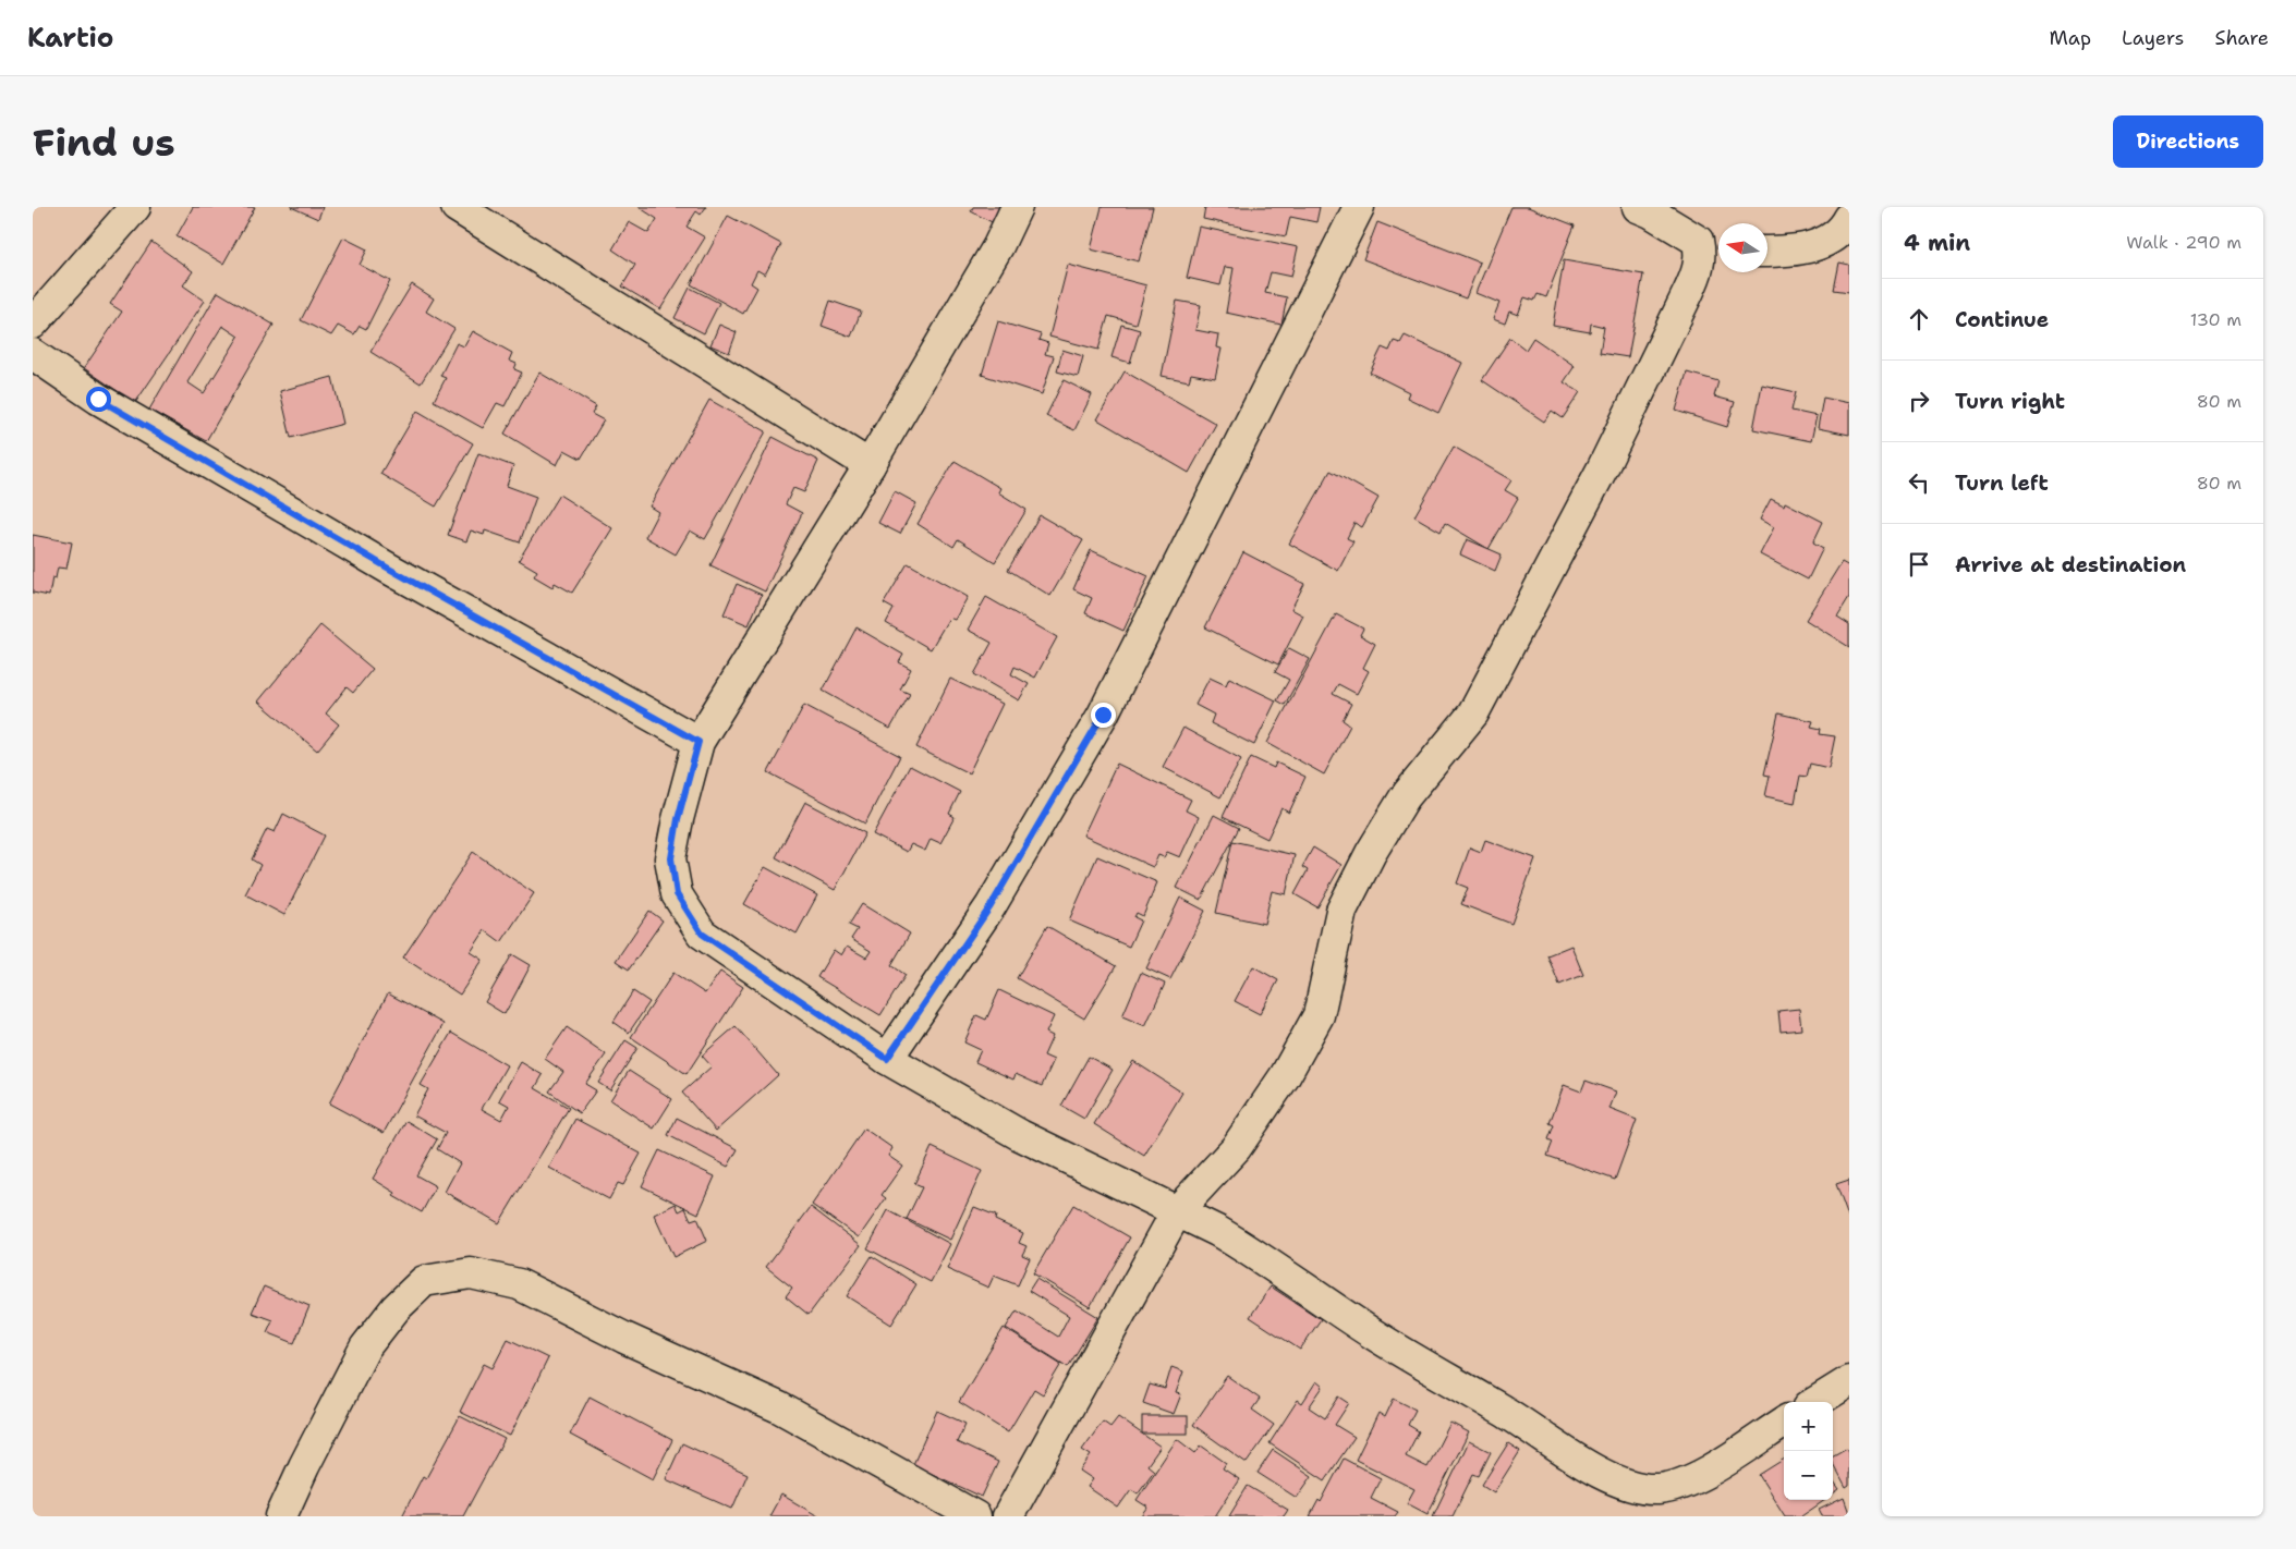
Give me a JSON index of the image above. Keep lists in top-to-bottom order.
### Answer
{
  "north": "left",
  "page": {
    "header": "Kartio",
    "nav": ["Map", "Layers", "Share"],
    "buttons": "Directions",
    "title": "Find us",
    "heading": ["4 min", "Walk · 290 m"],
    "list": [
      ["Continue", "130 m"],
      ["Turn right", "80 m"],
      ["Turn left", "80 m"],
      "Arrive at destination"
    ],
    "map_buttons": ["+", "−"]
  }
}
